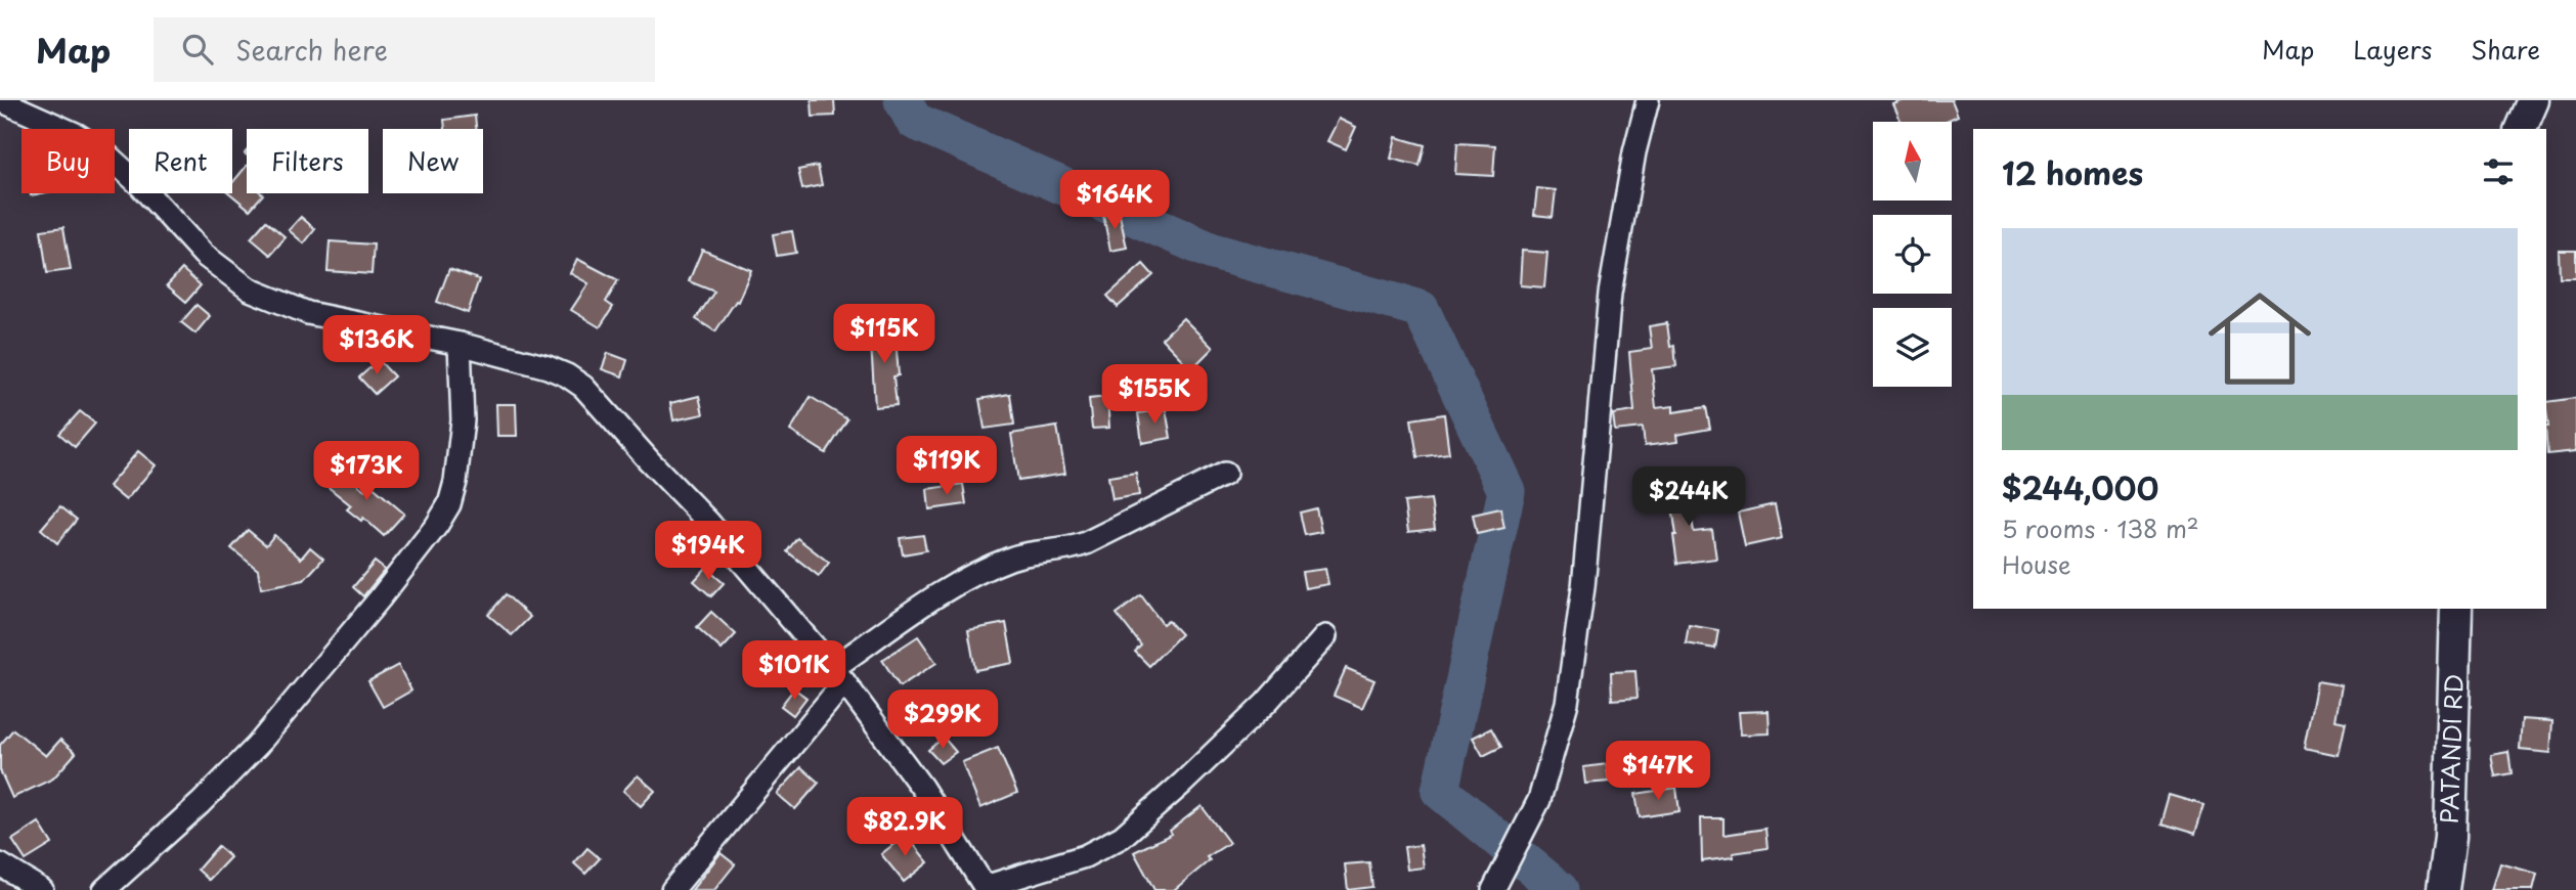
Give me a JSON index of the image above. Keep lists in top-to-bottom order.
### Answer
{
  "streets": {
    "street": ["PATANDI RD"]
  },
  "north": "top",
  "page": {
    "header": "Map",
    "search": "Search here",
    "nav": ["Map", "Layers", "Share"],
    "chip": [
      "Buy",
      "Rent",
      "Filters",
      "New"
    ],
    "heading": "12 homes",
    "price": [
      "$164K",
      "$115K",
      "$136K",
      "$155K",
      "$119K",
      "$173K",
      "$244K",
      "$194K",
      "$101K",
      "$299K",
      "$147K",
      "$82.9K"
    ],
    "list": [
      {
        "name": "$244,000",
        "note": "5 rooms · 138 m² · House"
      }
    ]
  }
}
